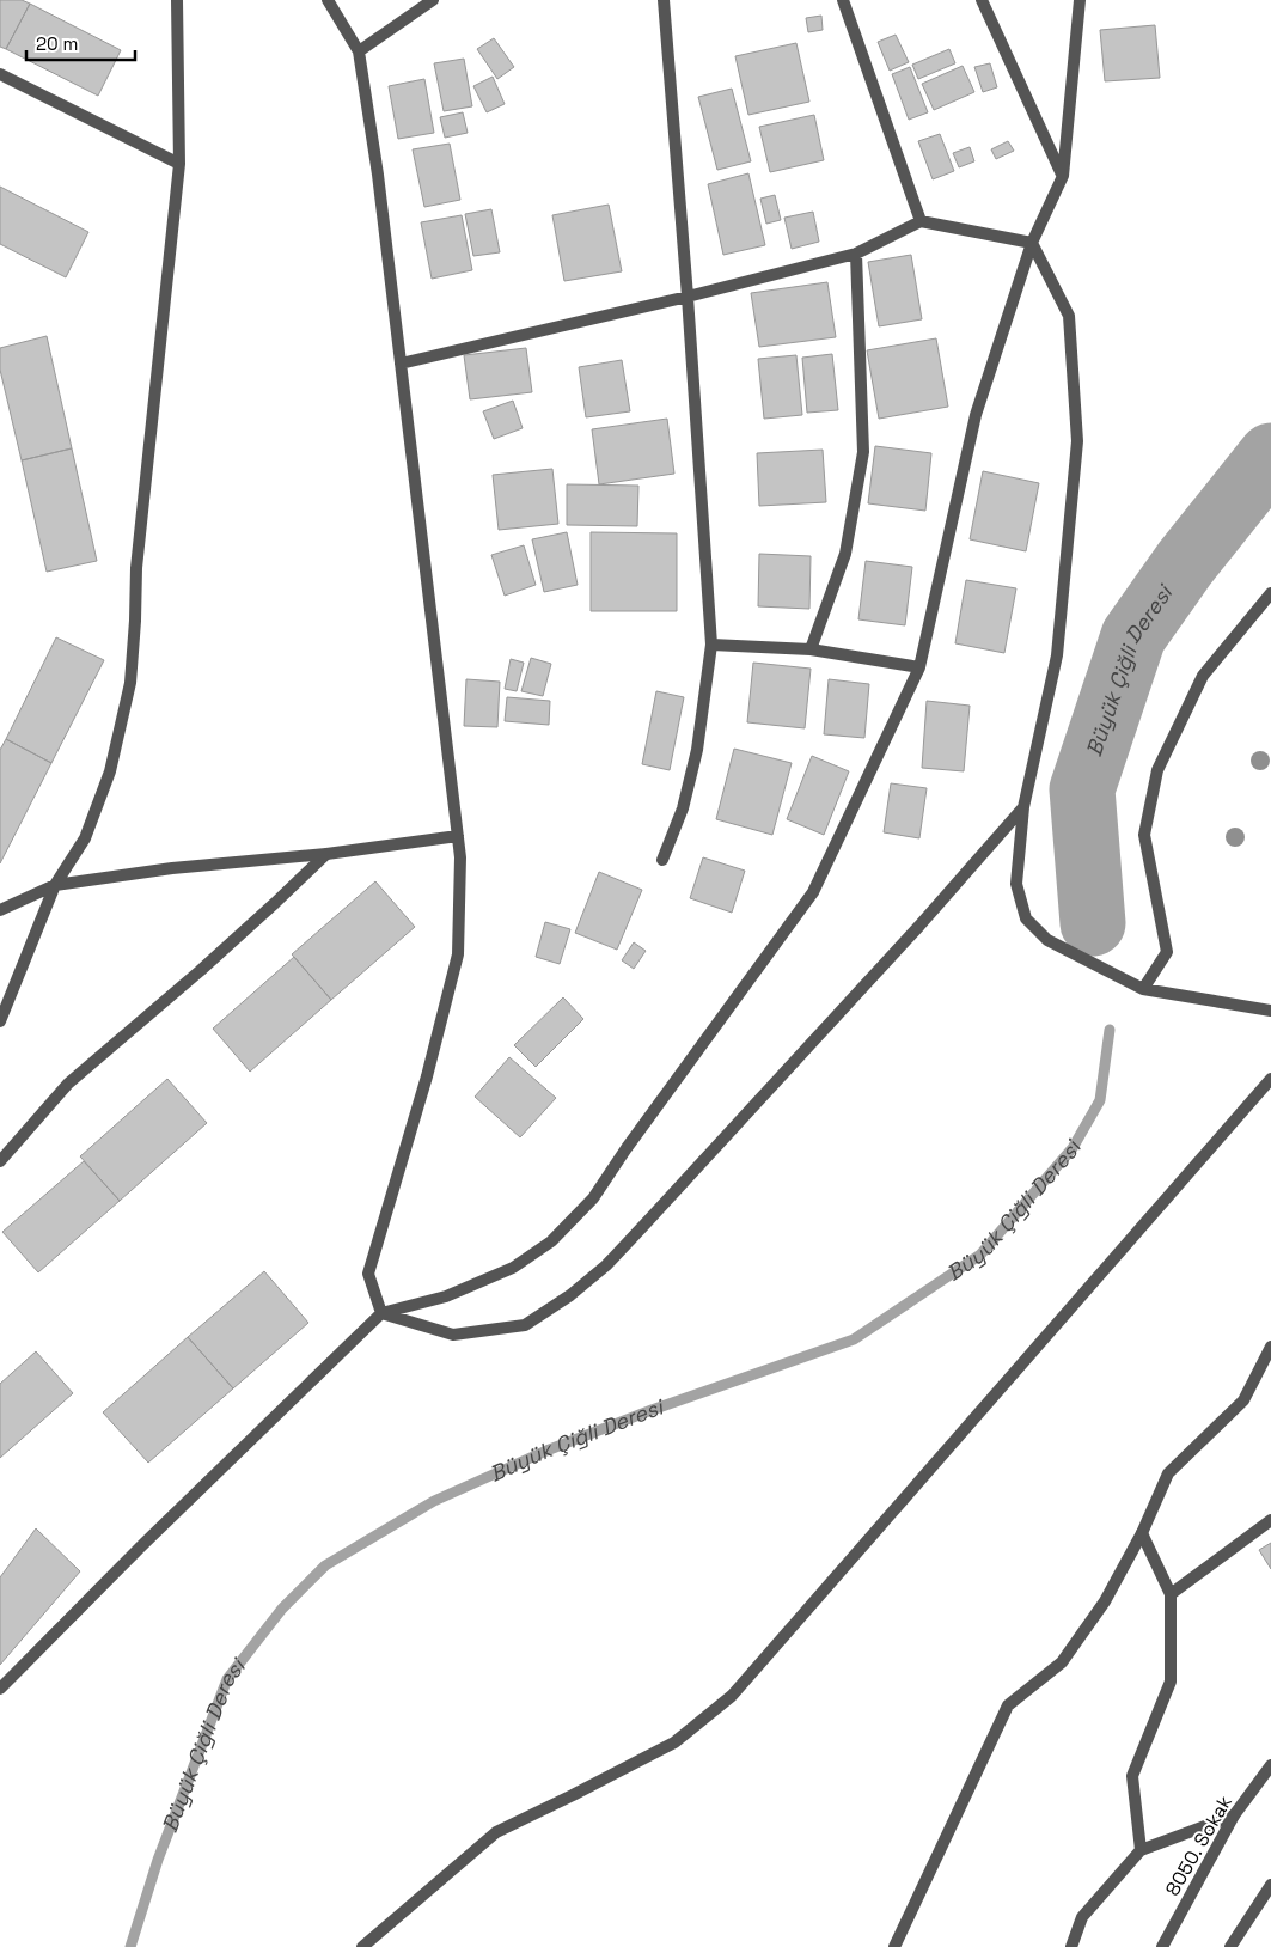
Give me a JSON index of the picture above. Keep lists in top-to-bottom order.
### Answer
{
  "streets": {
    "street": ["8050. Sokak"]
  },
  "water": ["Büyük Çiğli Deresi"],
  "scale_bar": "20 m"
}
